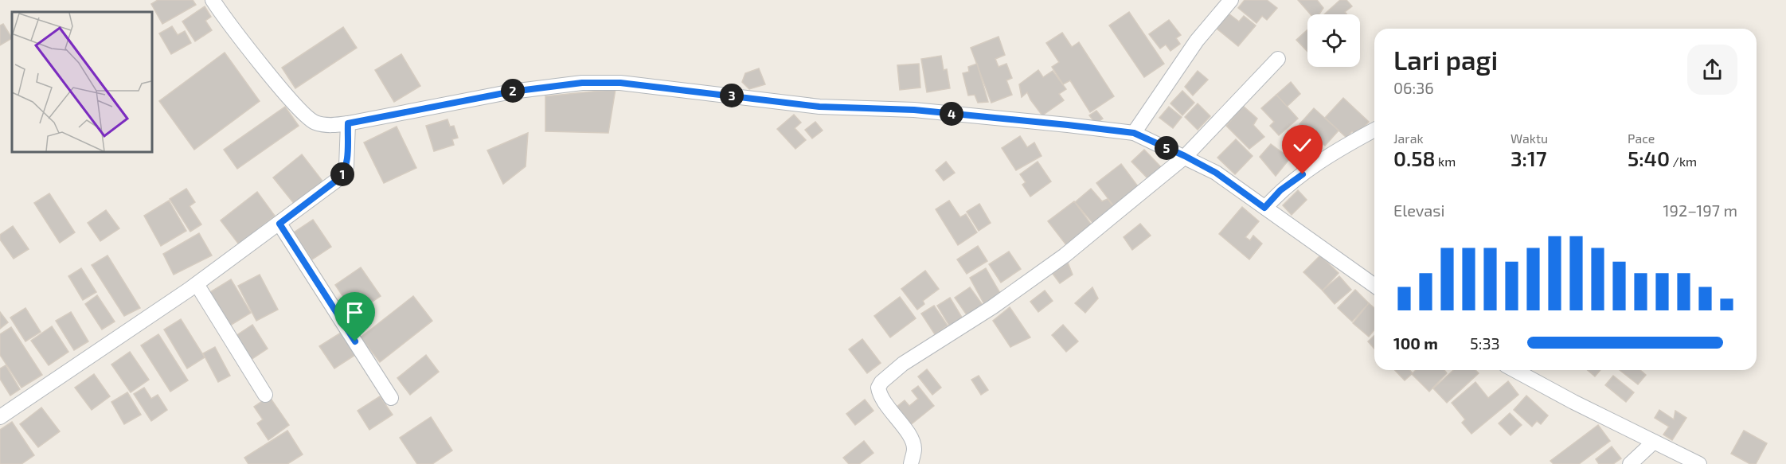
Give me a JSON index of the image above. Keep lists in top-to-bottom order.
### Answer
{
  "page": {
    "heading": ["Lari pagi", "06:36"],
    "pins": [
      "2",
      "3",
      "4",
      "5",
      "1"
    ],
    "stats": [
      ["Jarak", "0.58 km"],
      ["Waktu", "3:17"],
      ["Pace", "5:40 /km"]
    ],
    "chart": ["Elevasi", "192–197 m"],
    "list": [
      {
        "name": "100 m",
        "note": "5:33"
      }
    ]
  }
}
